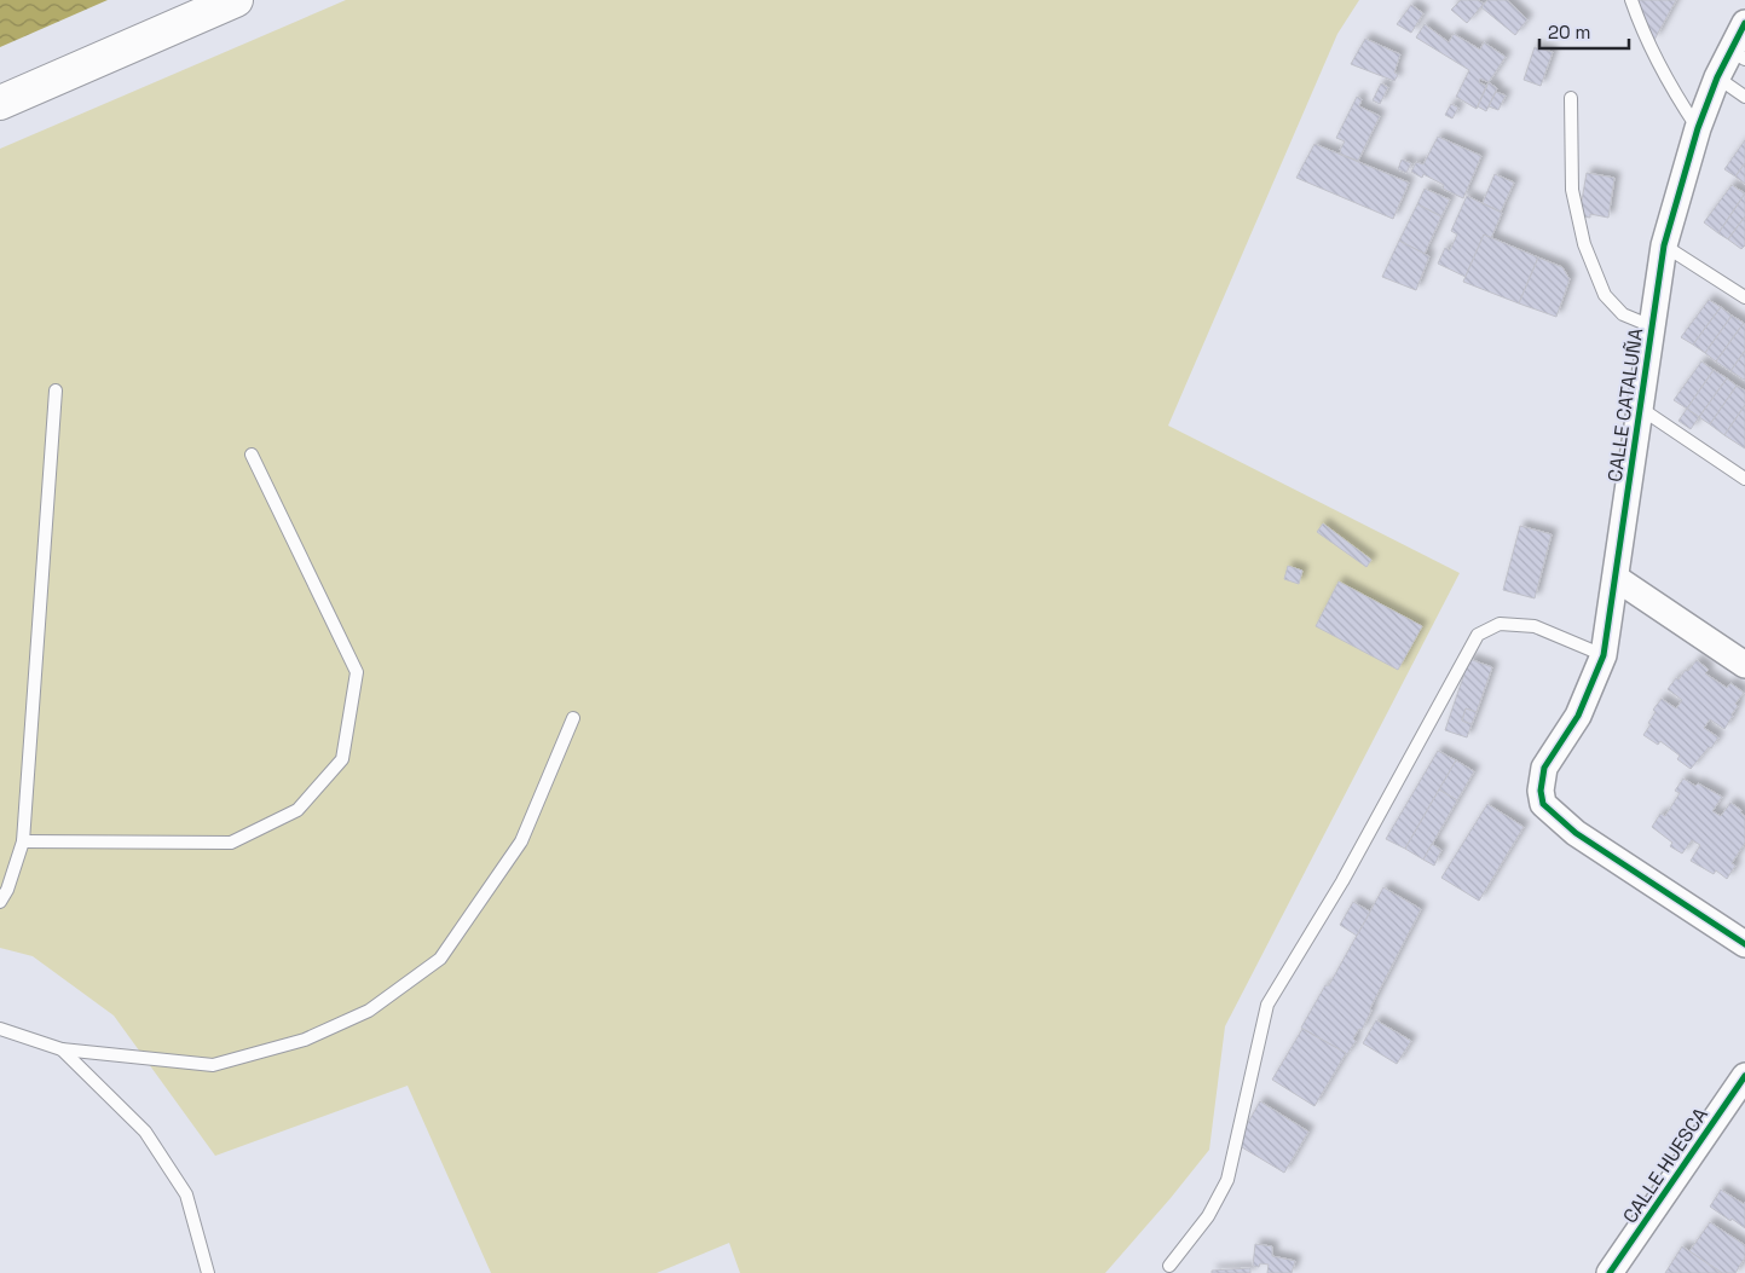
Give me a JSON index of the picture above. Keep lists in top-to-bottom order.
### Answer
{
  "streets": {
    "street": ["CALLE CATALUÑA", "CALLE HUESCA"]
  },
  "scale_bar": "20 m"
}
